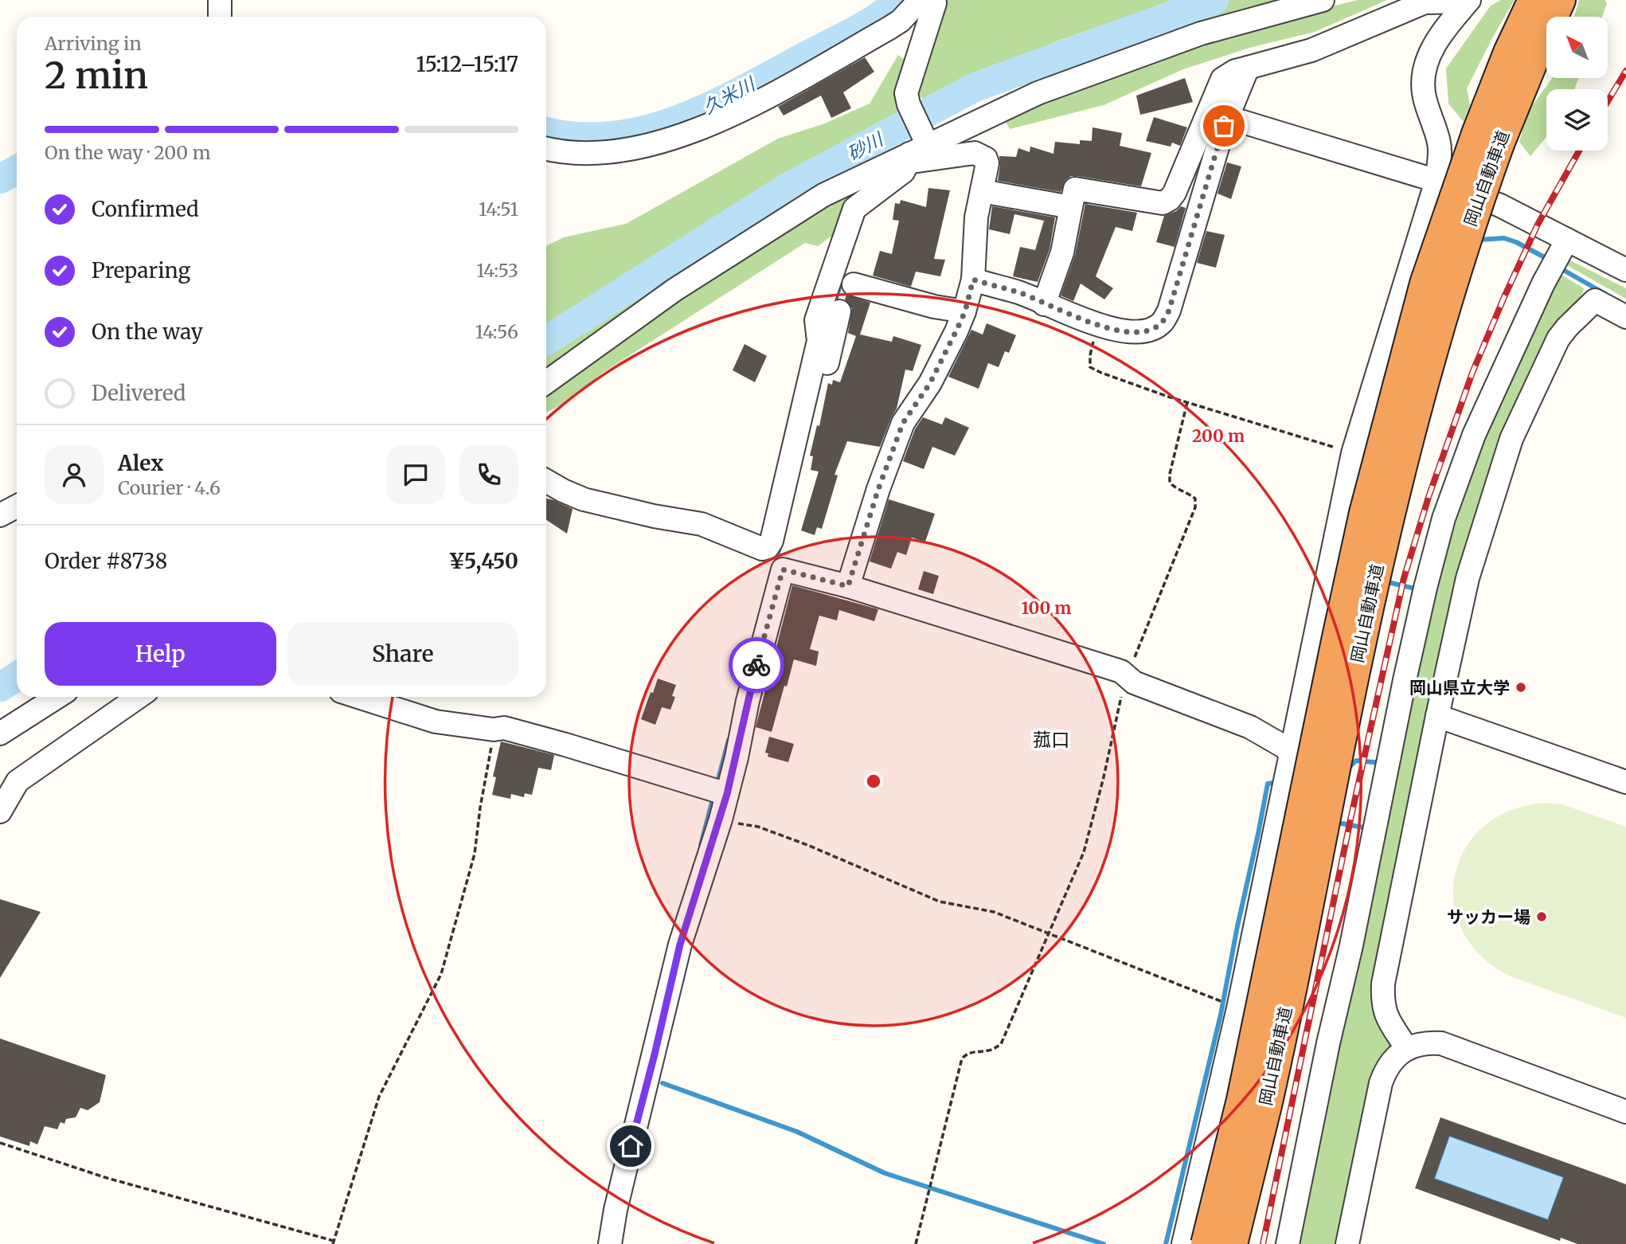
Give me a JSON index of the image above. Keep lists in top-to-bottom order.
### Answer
{
  "streets": {
    "highway": ["岡山自動車道"]
  },
  "districts": ["菰口"],
  "water": ["久米川", "砂川"],
  "places": ["岡山県立大学", "サッカー場"],
  "north": "top left",
  "page": {
    "heading": ["2 min", "Arriving in", "15:12–15:17"],
    "panel": [
      "Alex",
      "Courier · 4.6",
      "Order #8738",
      "¥5,450"
    ],
    "bar": "On the way · 200 m",
    "list": [
      ["Confirmed", "14:51"],
      ["Preparing", "14:53"],
      ["On the way", "14:56"],
      "Delivered"
    ],
    "buttons": ["Help", "Share"]
  },
  "rings": ["200 m", "100 m"]
}
